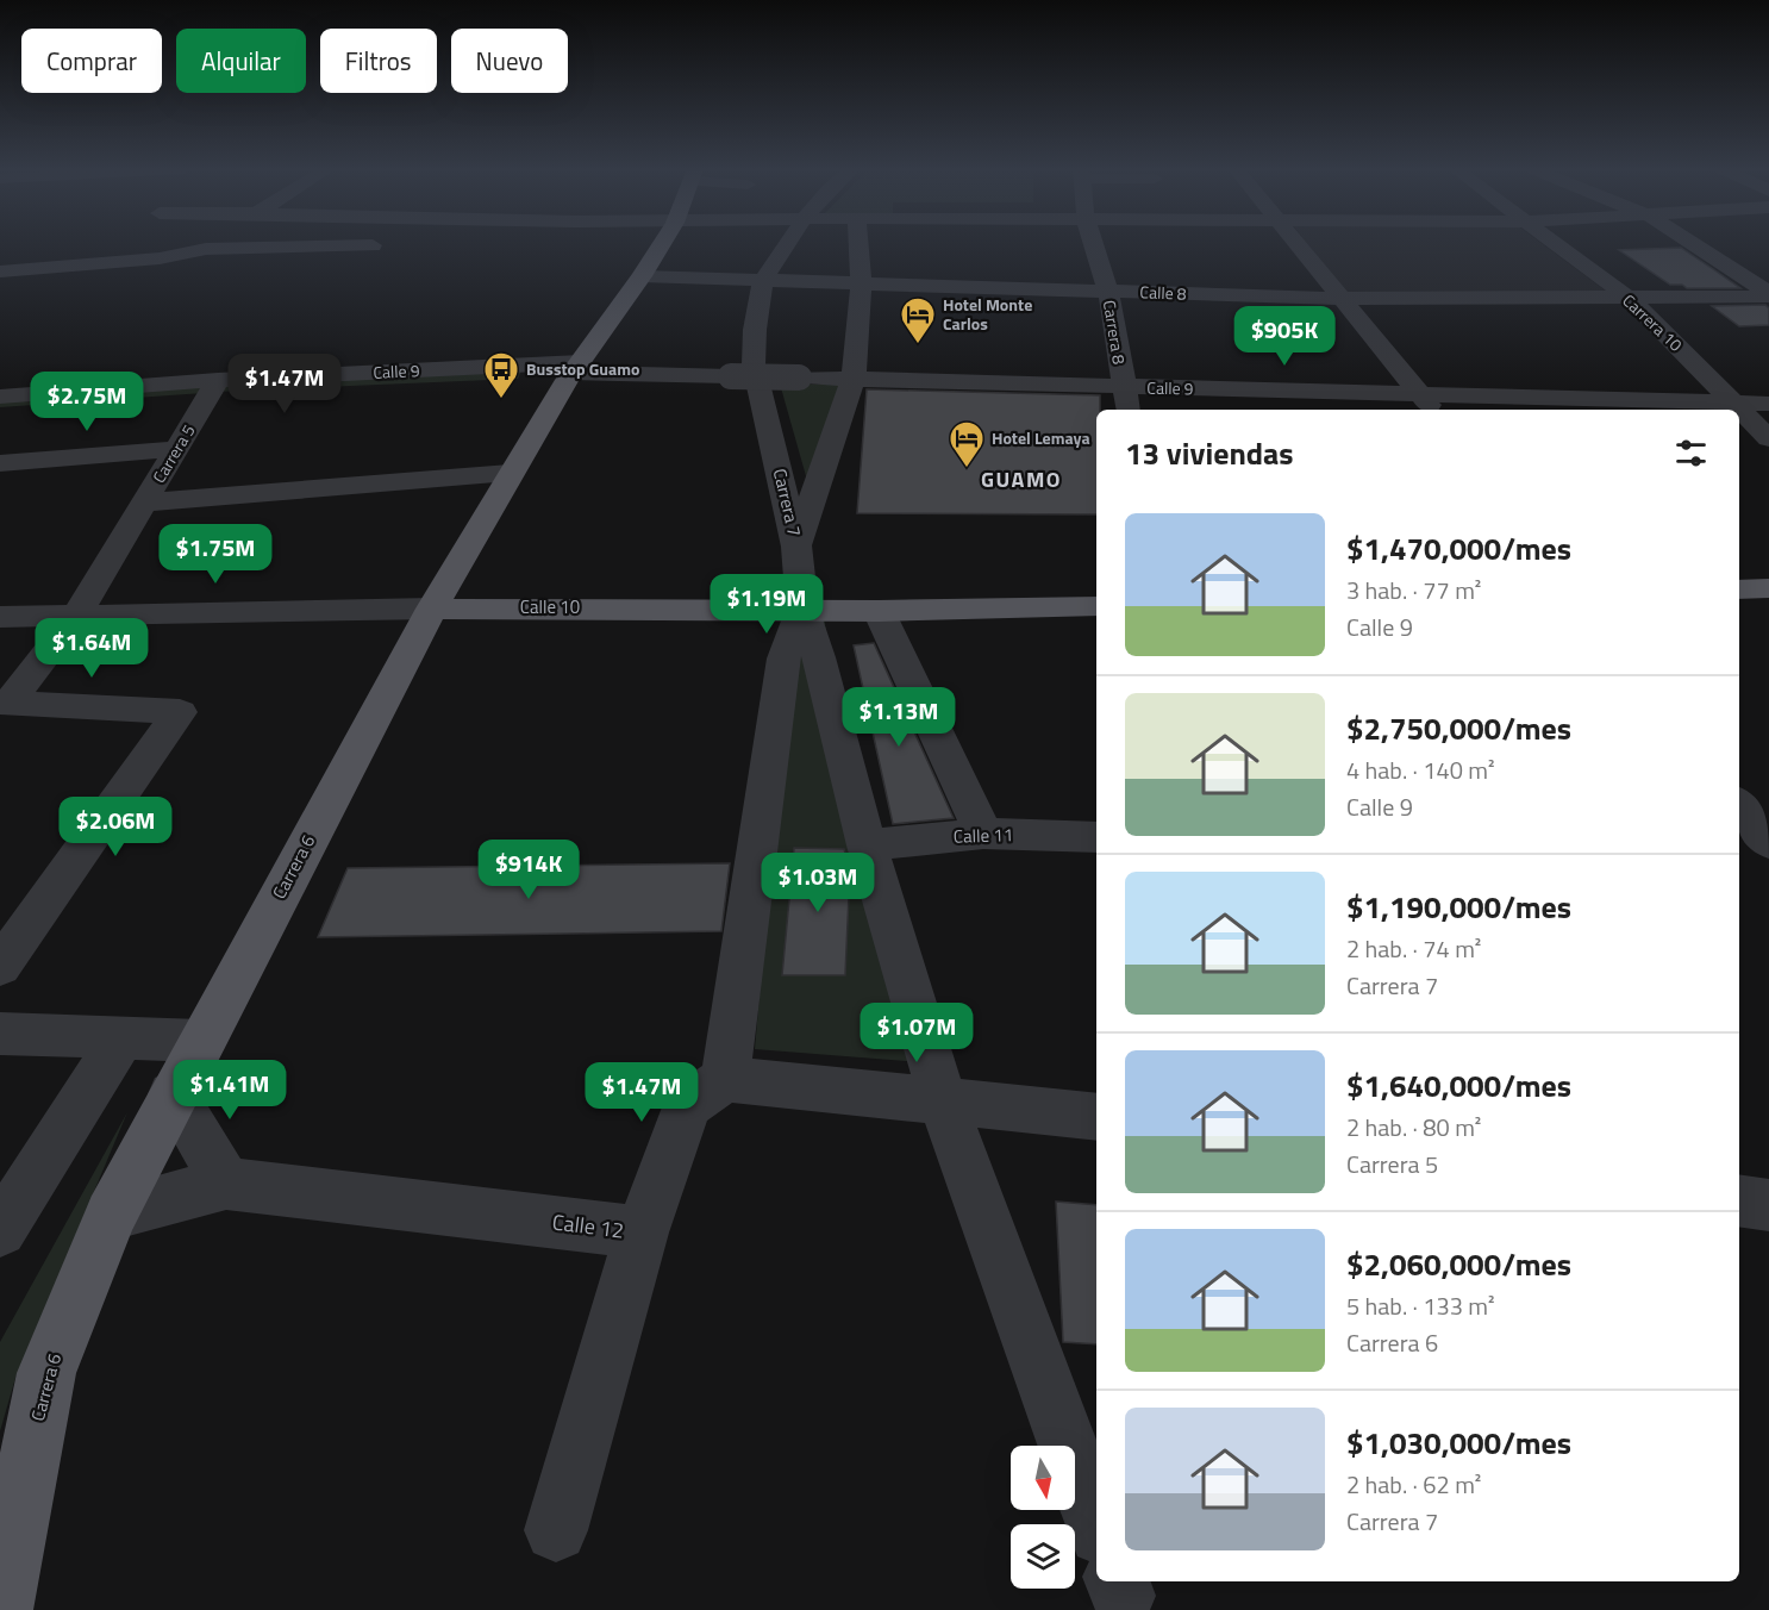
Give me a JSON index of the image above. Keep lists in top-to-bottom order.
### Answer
{
  "streets": {
    "main road": ["Calle 10", "Carrera 6"],
    "street": [
      "Calle 8",
      "Carrera 10",
      "Carrera 8",
      "Calle 9",
      "Carrera 5",
      "Carrera 7",
      "Calle 11",
      "Calle 12"
    ]
  },
  "crossings": [
    ["Calle 8", "Carrera 10"],
    ["Calle 8", "Carrera 8"],
    ["Calle 8", "Carrera 7"],
    ["Calle 8", "Carrera 6"],
    ["Carrera 10", "Calle 9"],
    ["Carrera 8", "Calle 9"],
    ["Calle 9", "Carrera 5"],
    ["Calle 9", "Carrera 6"],
    ["Carrera 5", "Calle 10"],
    ["Carrera 7", "Calle 10"],
    ["Carrera 7", "Calle 12"],
    ["Calle 10", "Carrera 6"],
    ["Carrera 6", "Calle 12"]
  ],
  "districts": ["GUAMO"],
  "places": {
    "hotel": ["Hotel Monte Carlos", "Hotel Lemaya"],
    "bus stop": ["Busstop Guamo"]
  },
  "north": "bottom",
  "page": {
    "chip": [
      "Comprar",
      "Alquilar",
      "Filtros",
      "Nuevo"
    ],
    "price": [
      "$905K",
      "$1.47M",
      "$2.75M",
      "$1.75M",
      "$1.19M",
      "$1.64M",
      "$1.13M",
      "$2.06M",
      "$914K",
      "$1.03M",
      "$1.07M",
      "$1.41M",
      "$1.47M"
    ],
    "heading": "13 viviendas",
    "list": [
      {
        "name": "$1,470,000/mes",
        "note": "3 hab. · 77 m² · Calle 9"
      },
      {
        "name": "$2,750,000/mes",
        "note": "4 hab. · 140 m² · Calle 9"
      },
      {
        "name": "$1,190,000/mes",
        "note": "2 hab. · 74 m² · Carrera 7"
      },
      {
        "name": "$1,640,000/mes",
        "note": "2 hab. · 80 m² · Carrera 5"
      },
      {
        "name": "$2,060,000/mes",
        "note": "5 hab. · 133 m² · Carrera 6"
      },
      {
        "name": "$1,030,000/mes",
        "note": "2 hab. · 62 m² · Carrera 7"
      }
    ]
  }
}
